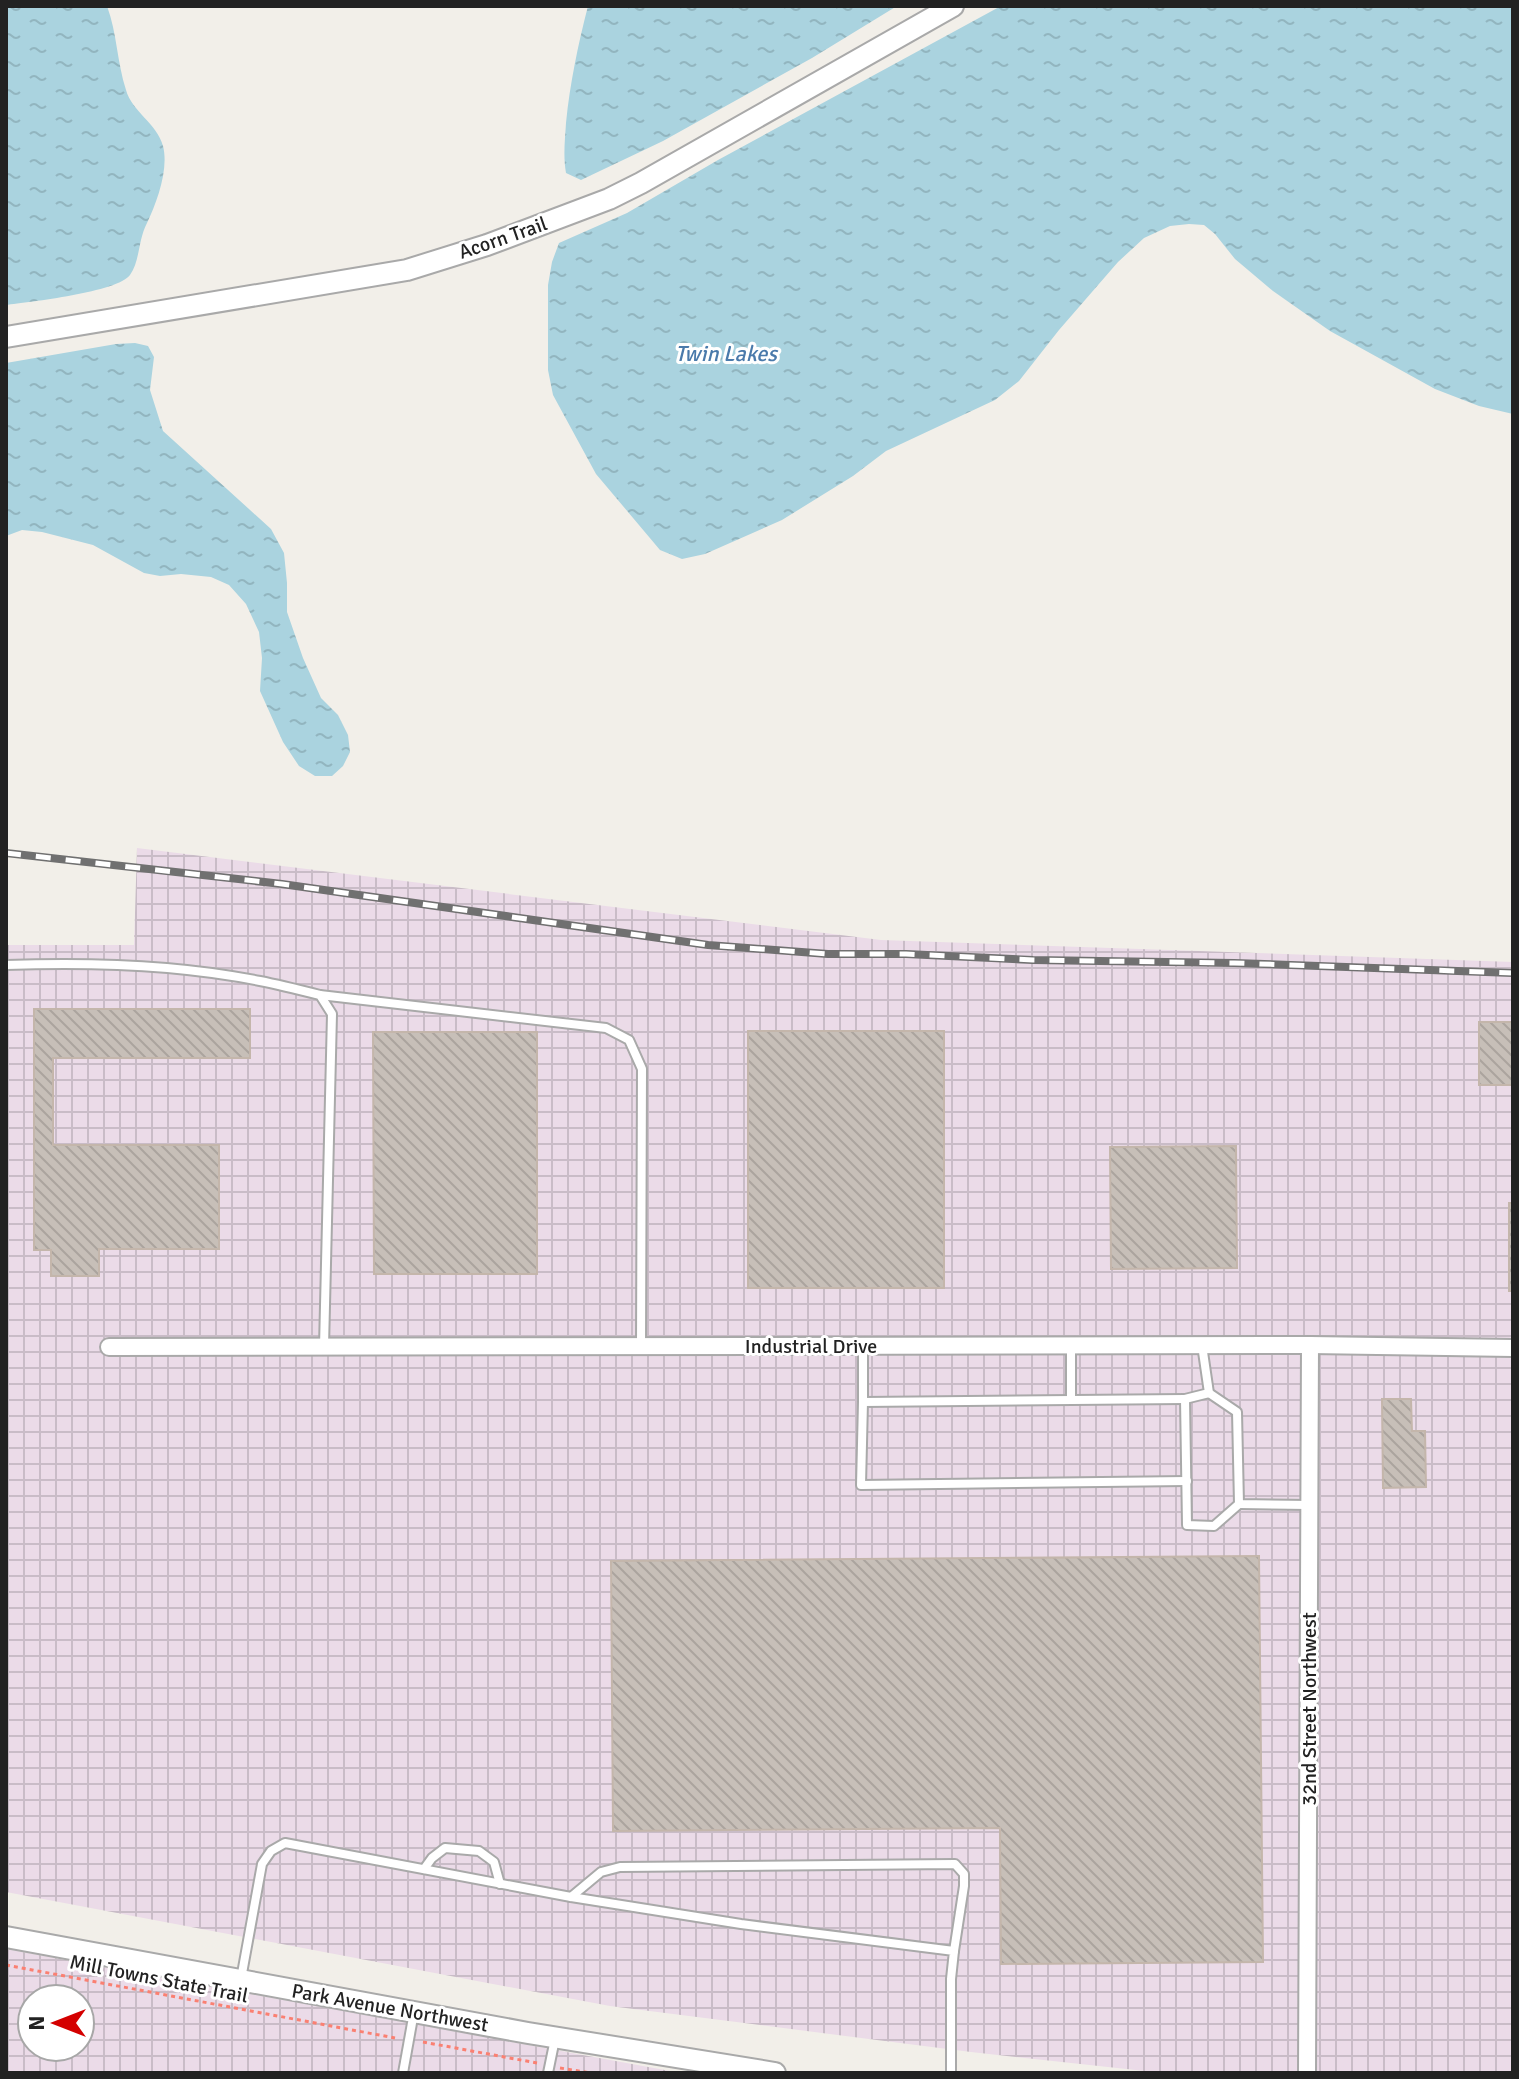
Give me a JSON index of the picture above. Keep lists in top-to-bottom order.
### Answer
{
  "streets": {
    "street": [
      "Acorn Trail",
      "Industrial Drive",
      "32nd Street Northwest",
      "Park Avenue Northwest"
    ],
    "path": ["Mill Towns State Trail"]
  },
  "crossings": [
    ["Industrial Drive", "32nd Street Northwest"]
  ],
  "water": ["Twin Lakes"],
  "north": "left"
}
